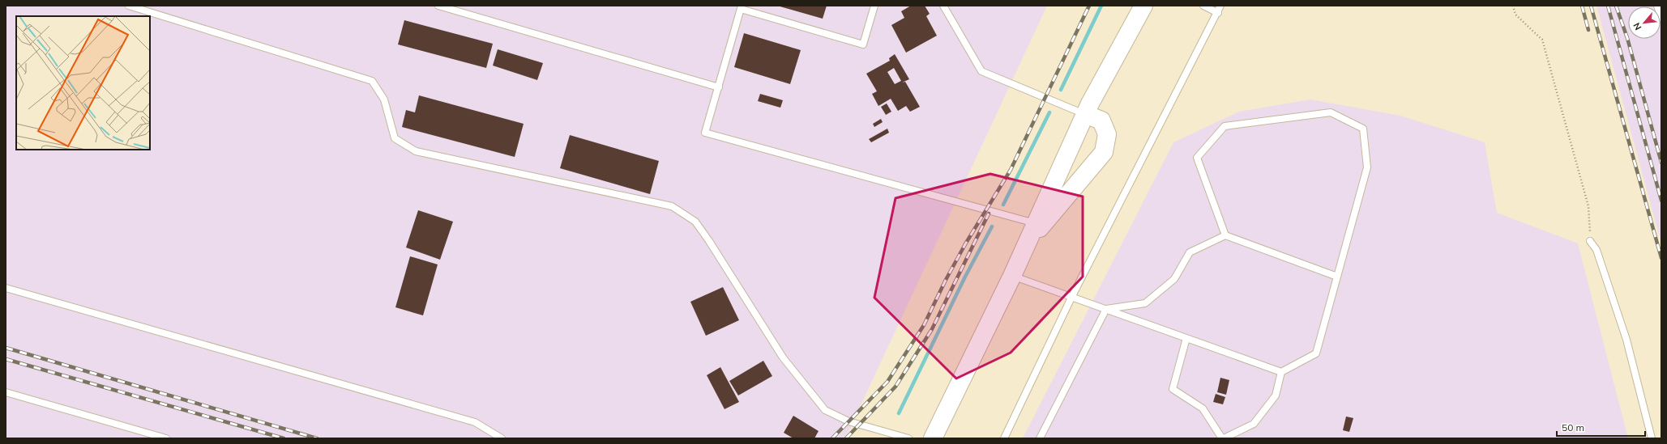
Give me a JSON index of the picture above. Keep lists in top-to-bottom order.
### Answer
{
  "scale_bar": "50 m",
  "north": "bottom left"
}
